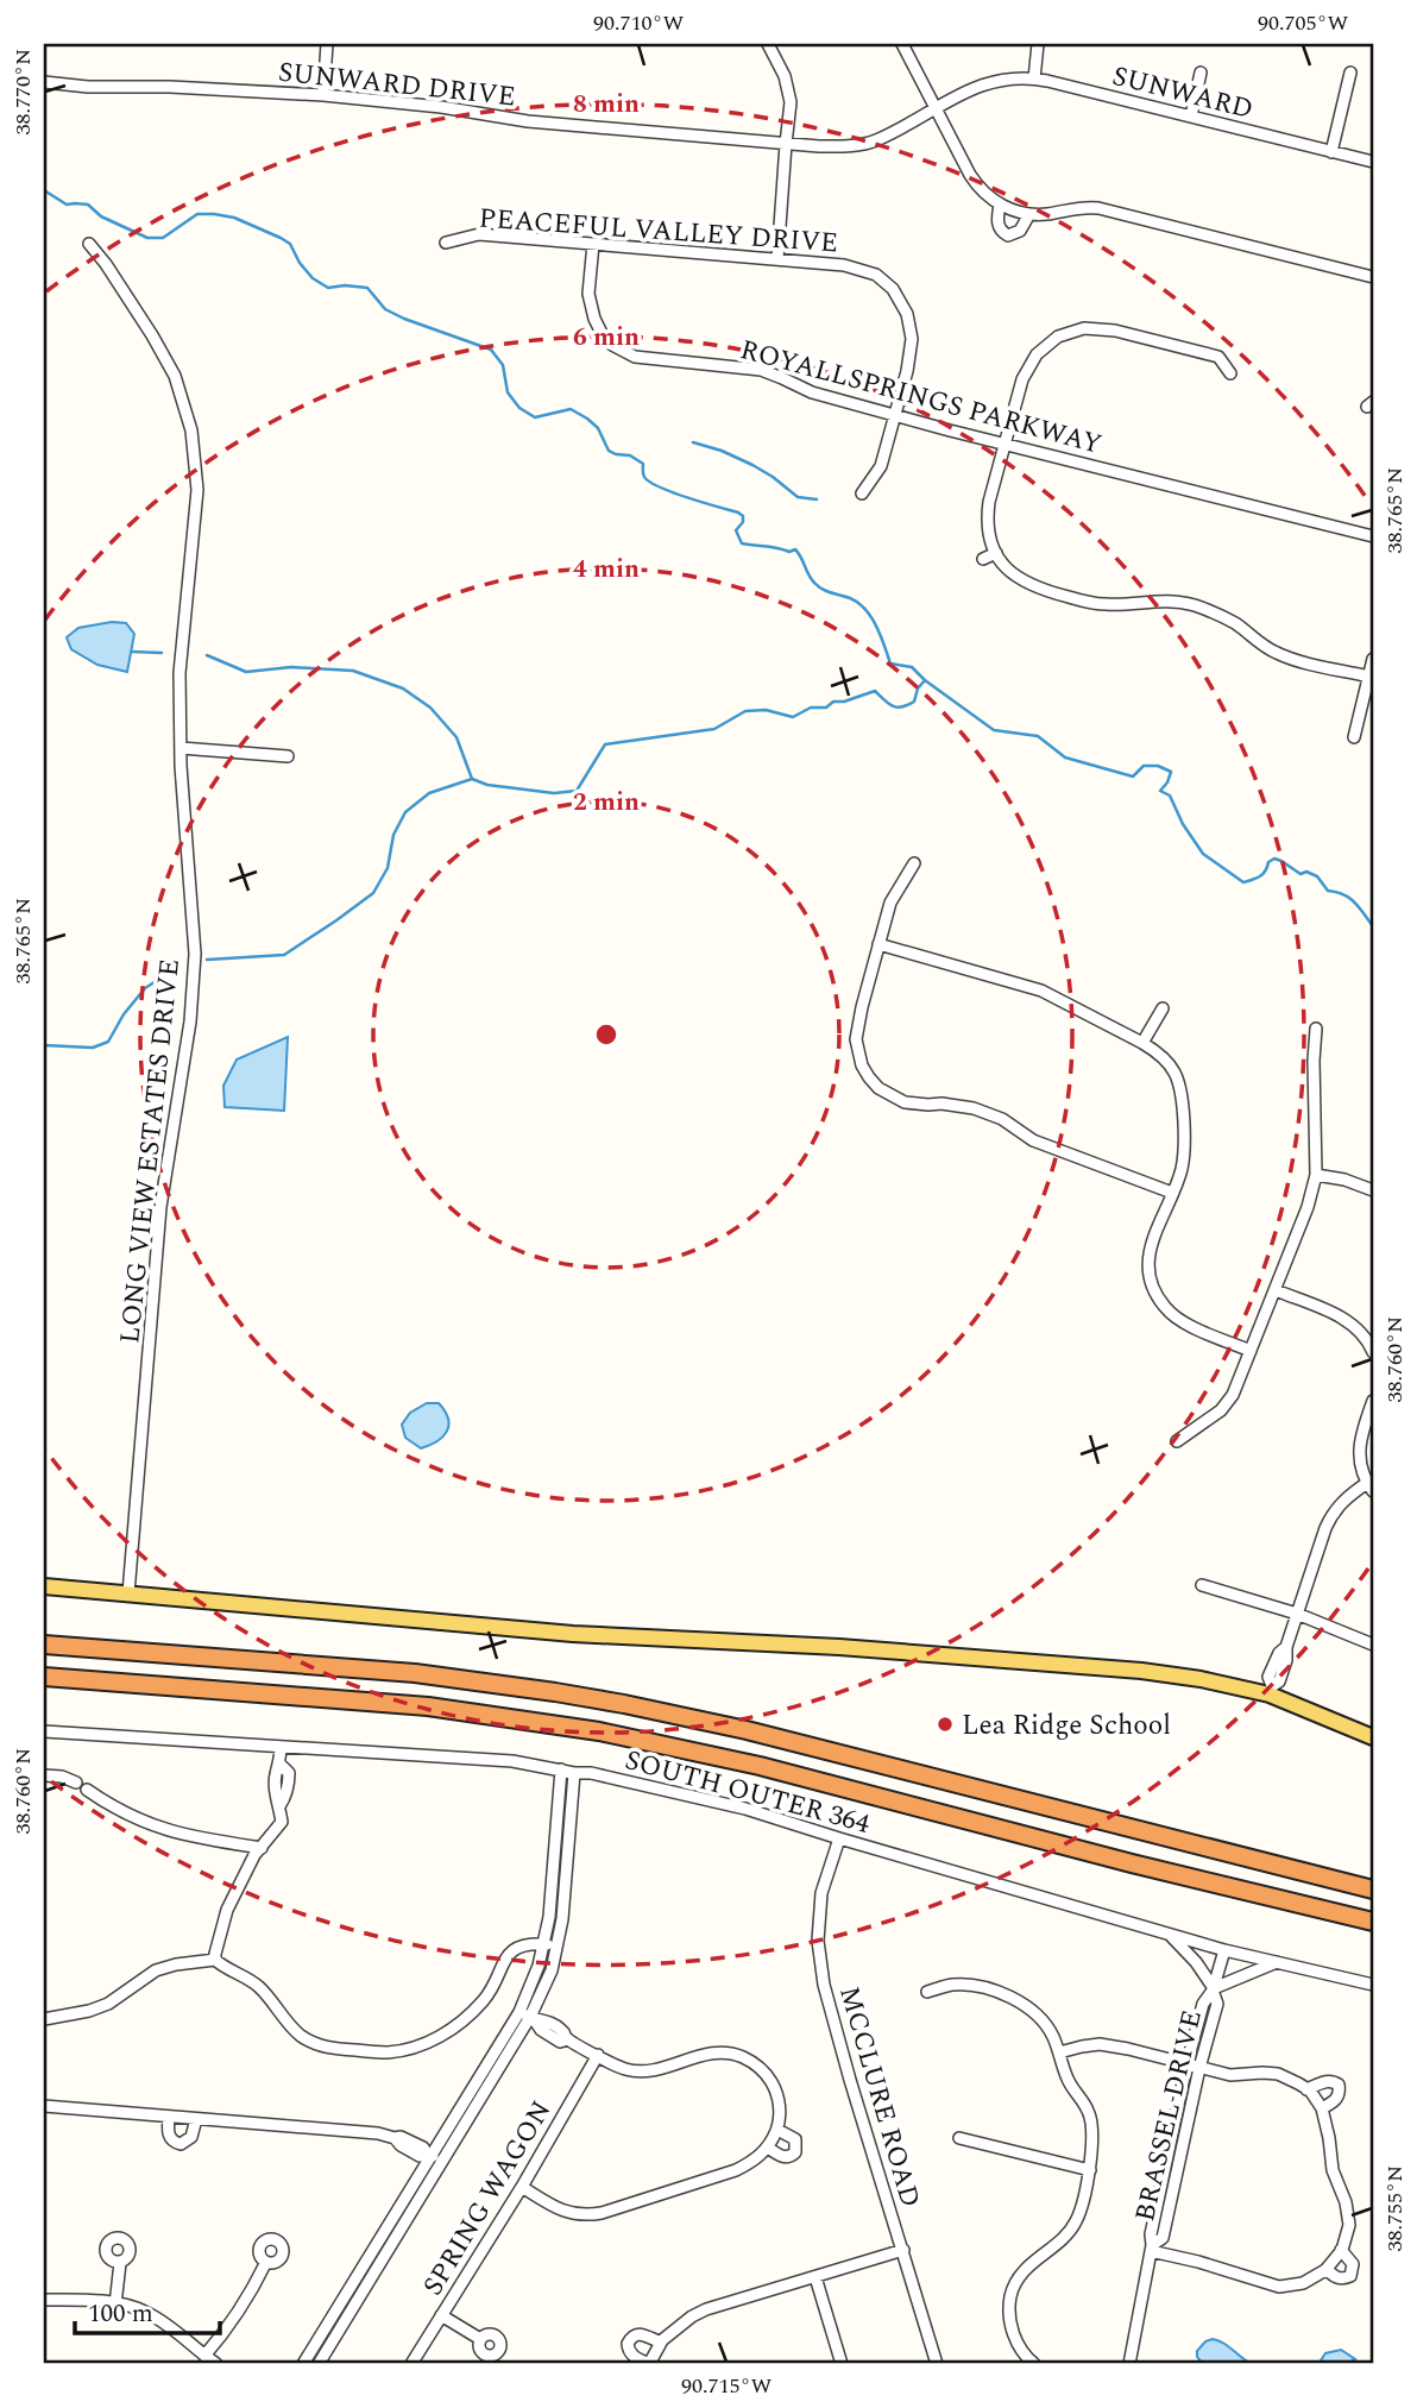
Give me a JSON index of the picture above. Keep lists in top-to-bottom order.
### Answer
{
  "streets": {
    "street": [
      "SUNWARD DRIVE",
      "SUNWARD",
      "PEACEFUL VALLEY DRIVE",
      "ROYALLSPRINGS PARKWAY",
      "LONG VIEW ESTATES DRIVE",
      "SOUTH OUTER 364",
      "MCCLURE ROAD",
      "BRASSEL DRIVE",
      "SPRING WAGON"
    ]
  },
  "crossings": [
    ["SUNWARD DRIVE", "SUNWARD"],
    ["PEACEFUL VALLEY DRIVE", "ROYALLSPRINGS PARKWAY"],
    ["SOUTH OUTER 364", "MCCLURE ROAD"],
    ["SOUTH OUTER 364", "BRASSEL DRIVE"]
  ],
  "places": ["Lea Ridge School"],
  "scale_bar": "100 m",
  "coordinates": [
    "90.710°W",
    "90.705°W",
    "38.770°N",
    "38.765°N",
    "38.760°N",
    "38.755°N",
    "90.715°W"
  ],
  "rings": [
    "8 min",
    "6 min",
    "4 min",
    "2 min"
  ]
}
